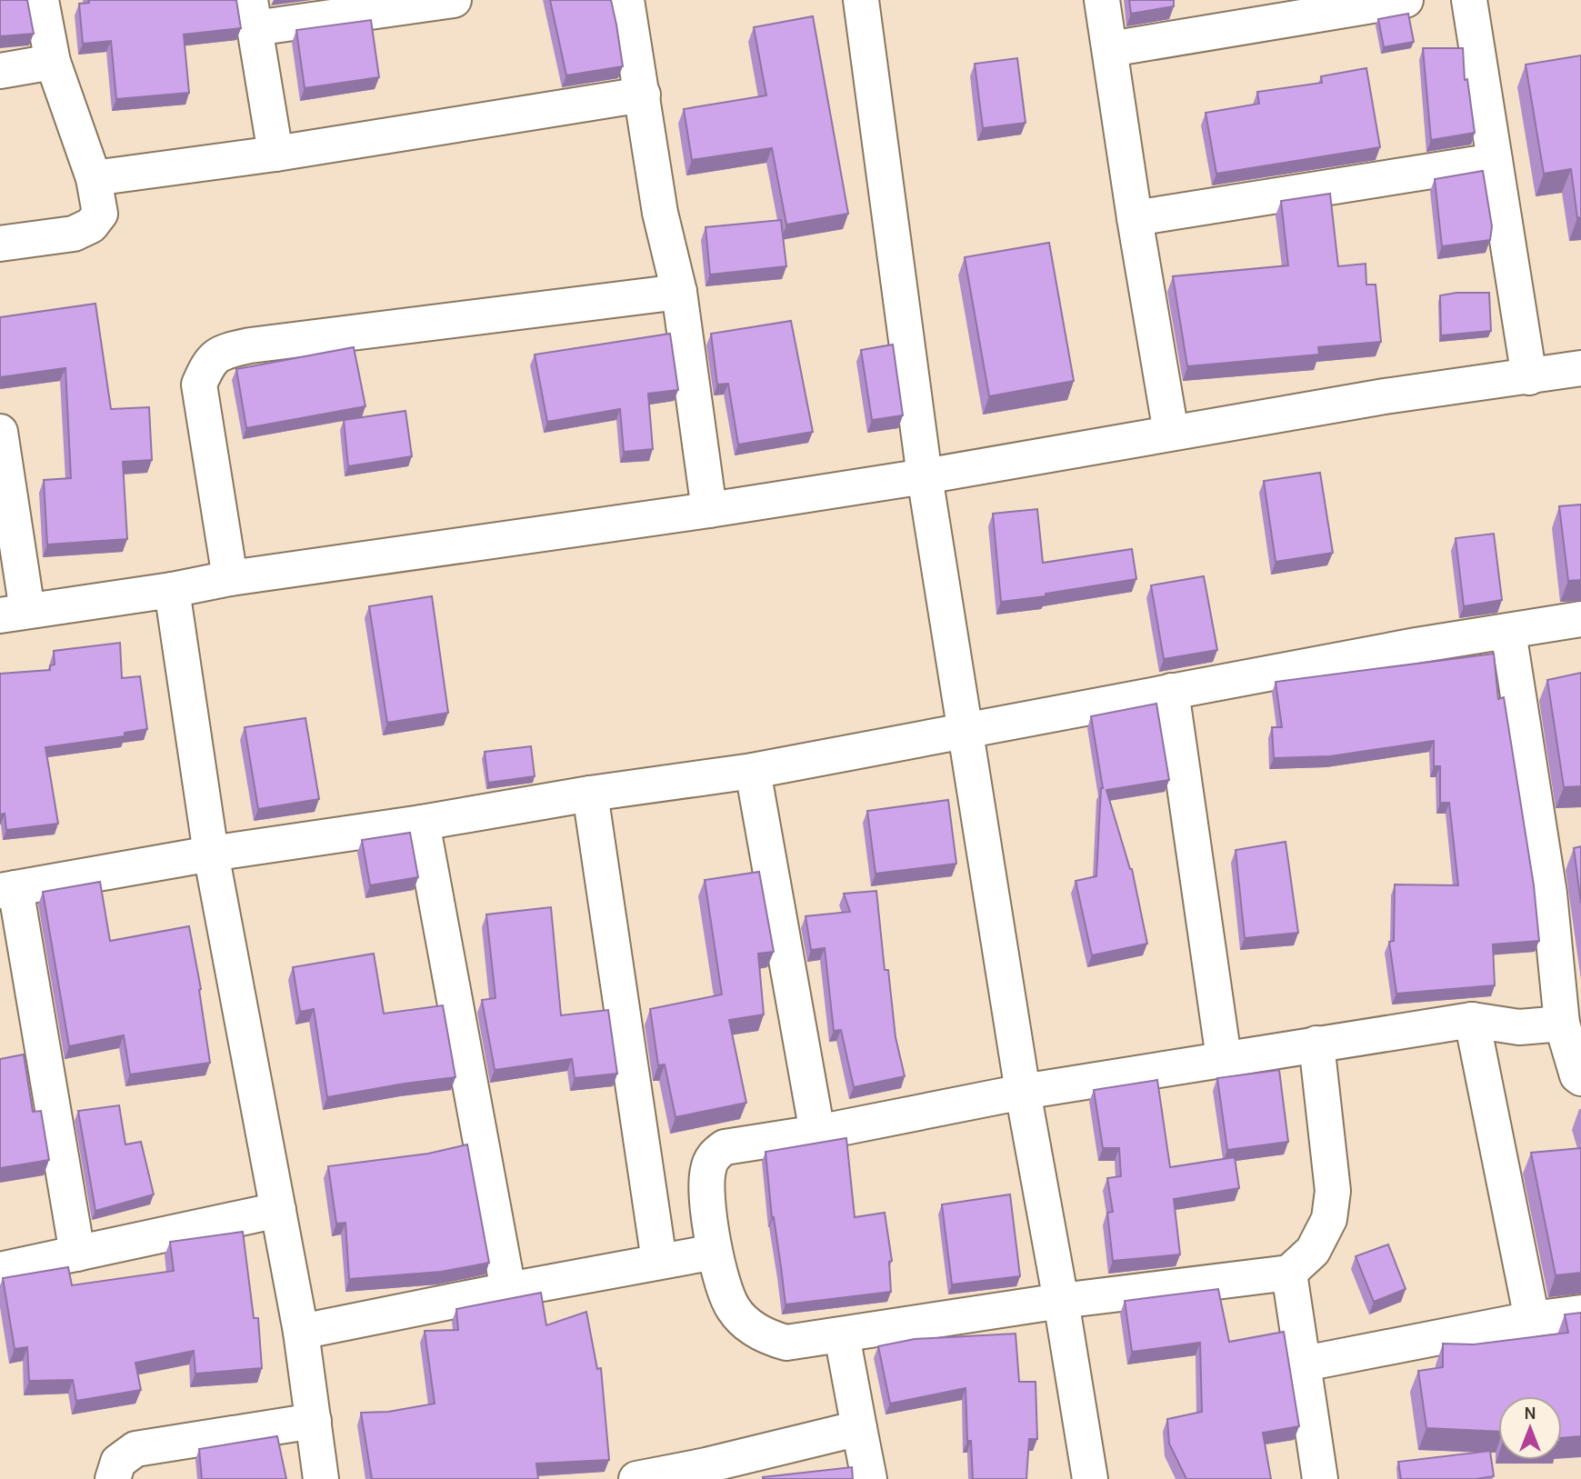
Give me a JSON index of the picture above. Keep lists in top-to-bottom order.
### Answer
{
  "north": "top"
}
